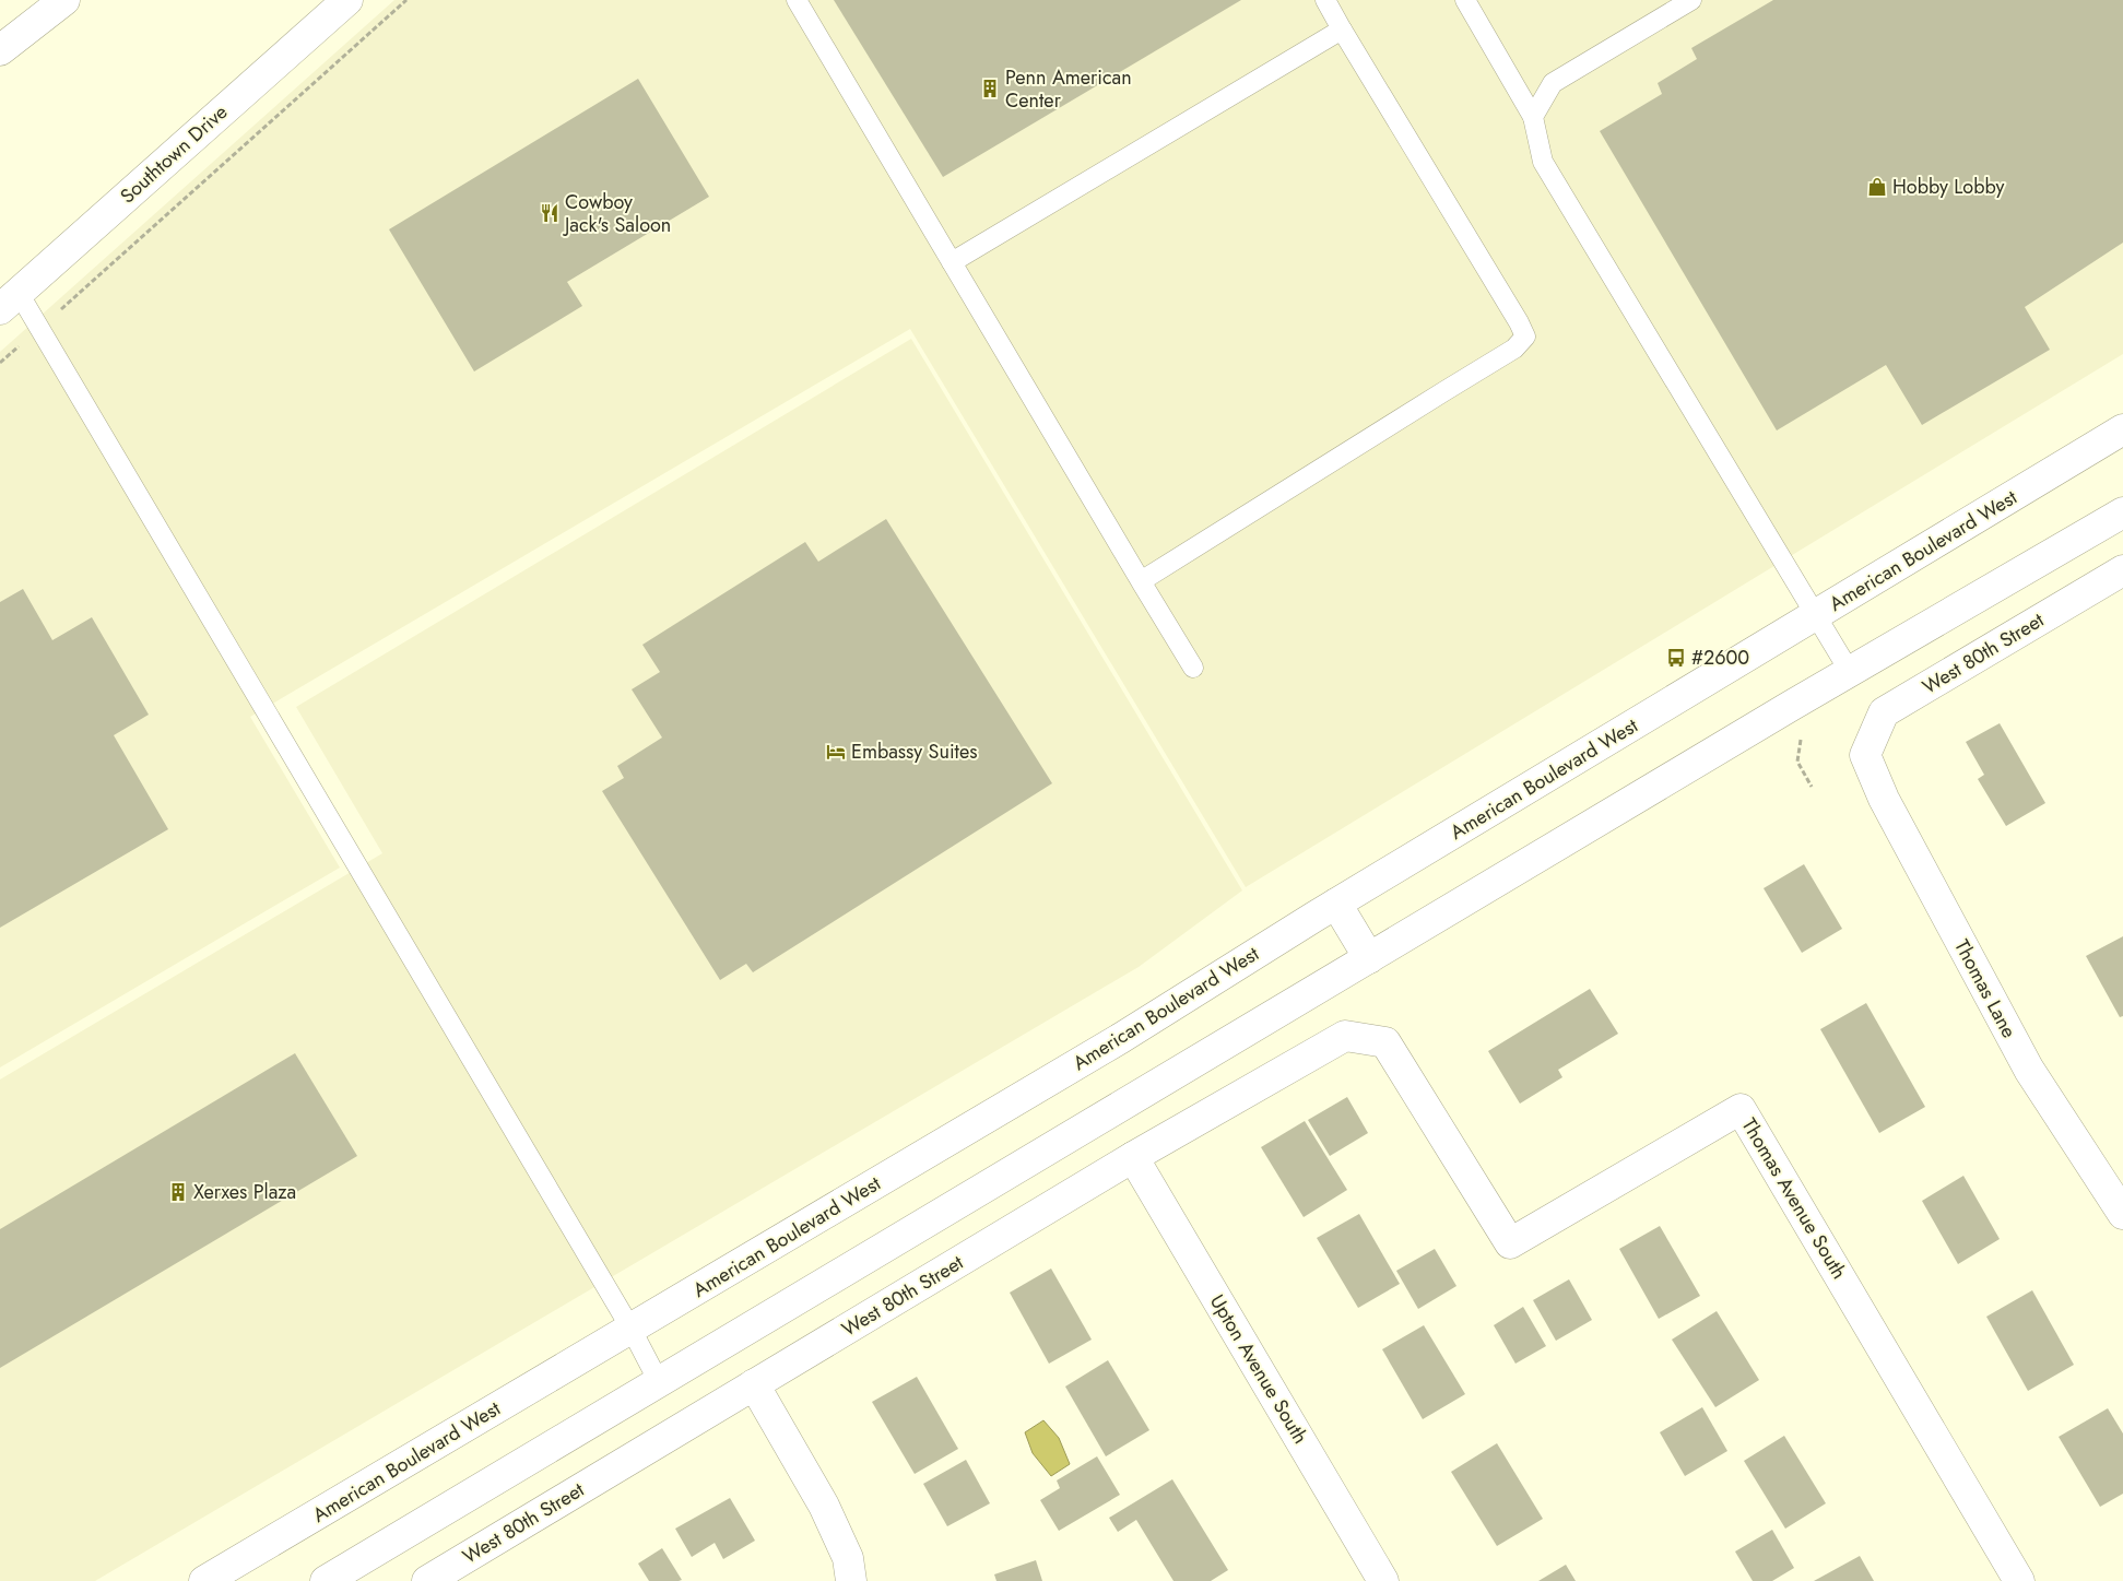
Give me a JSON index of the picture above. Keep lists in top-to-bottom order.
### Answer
{
  "streets": {
    "main road": [
      "Southtown Drive",
      "American Boulevard West",
      "West 80th Street",
      "Thomas Lane",
      "Thomas Avenue South",
      "Upton Avenue South"
    ]
  },
  "crossings": [
    ["West 80th Street", "Thomas Lane"],
    ["West 80th Street", "Thomas Avenue South"],
    ["West 80th Street", "Upton Avenue South"]
  ],
  "places": {
    "building": ["Penn American Center", "Xerxes Plaza"],
    "shop": ["Hobby Lobby"],
    "restaurant": ["Cowboy Jack's Saloon"],
    "bus stop": ["#2600"],
    "hotel": ["Embassy Suites"]
  }
}
